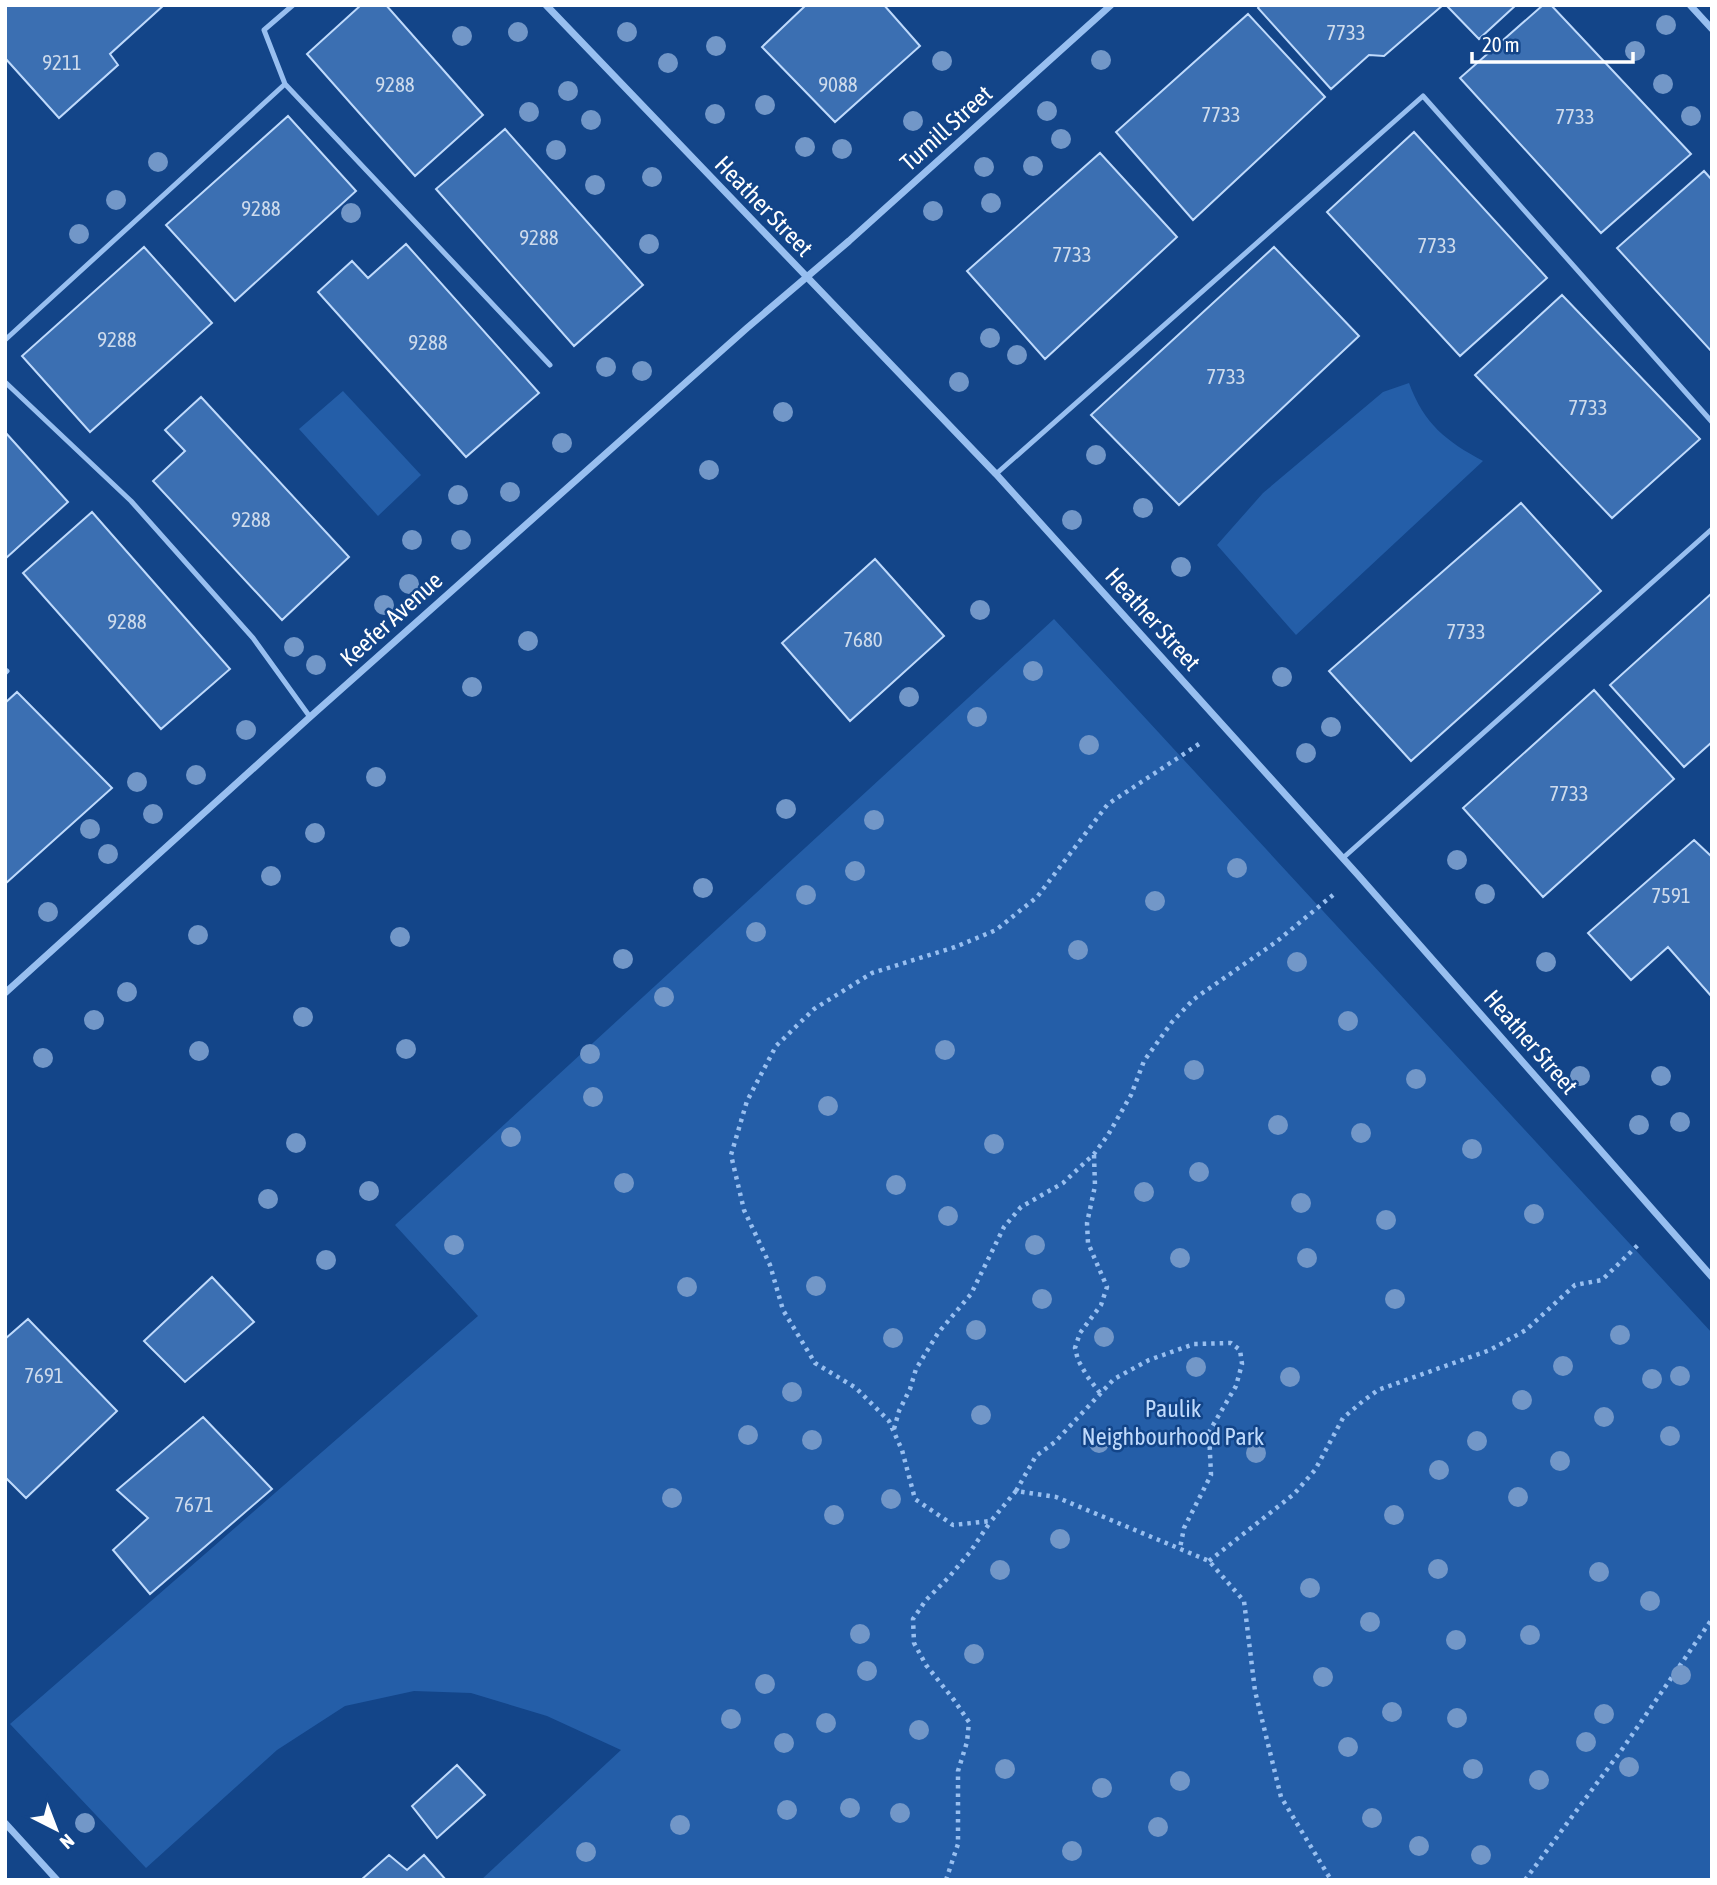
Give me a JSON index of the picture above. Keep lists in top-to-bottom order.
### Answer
{
  "streets": {
    "street": ["Turnill Street", "Heather Street", "Keefer Avenue"]
  },
  "crossings": [
    ["Turnill Street", "Heather Street"],
    ["Turnill Street", "Keefer Avenue"],
    ["Heather Street", "Keefer Avenue"]
  ],
  "parks": ["Paulik Neighbourhood Park"],
  "house_numbers": [
    "7733",
    "9211",
    "9288",
    "9088",
    "7733",
    "7733",
    "9288",
    "9288",
    "7733",
    "7733",
    "9288",
    "9288",
    "7733",
    "7733",
    "9288",
    "9288",
    "7733",
    "7680",
    "7733",
    "7591",
    "7691",
    "7671"
  ],
  "scale_bar": "20 m",
  "north": "bottom right"
}
